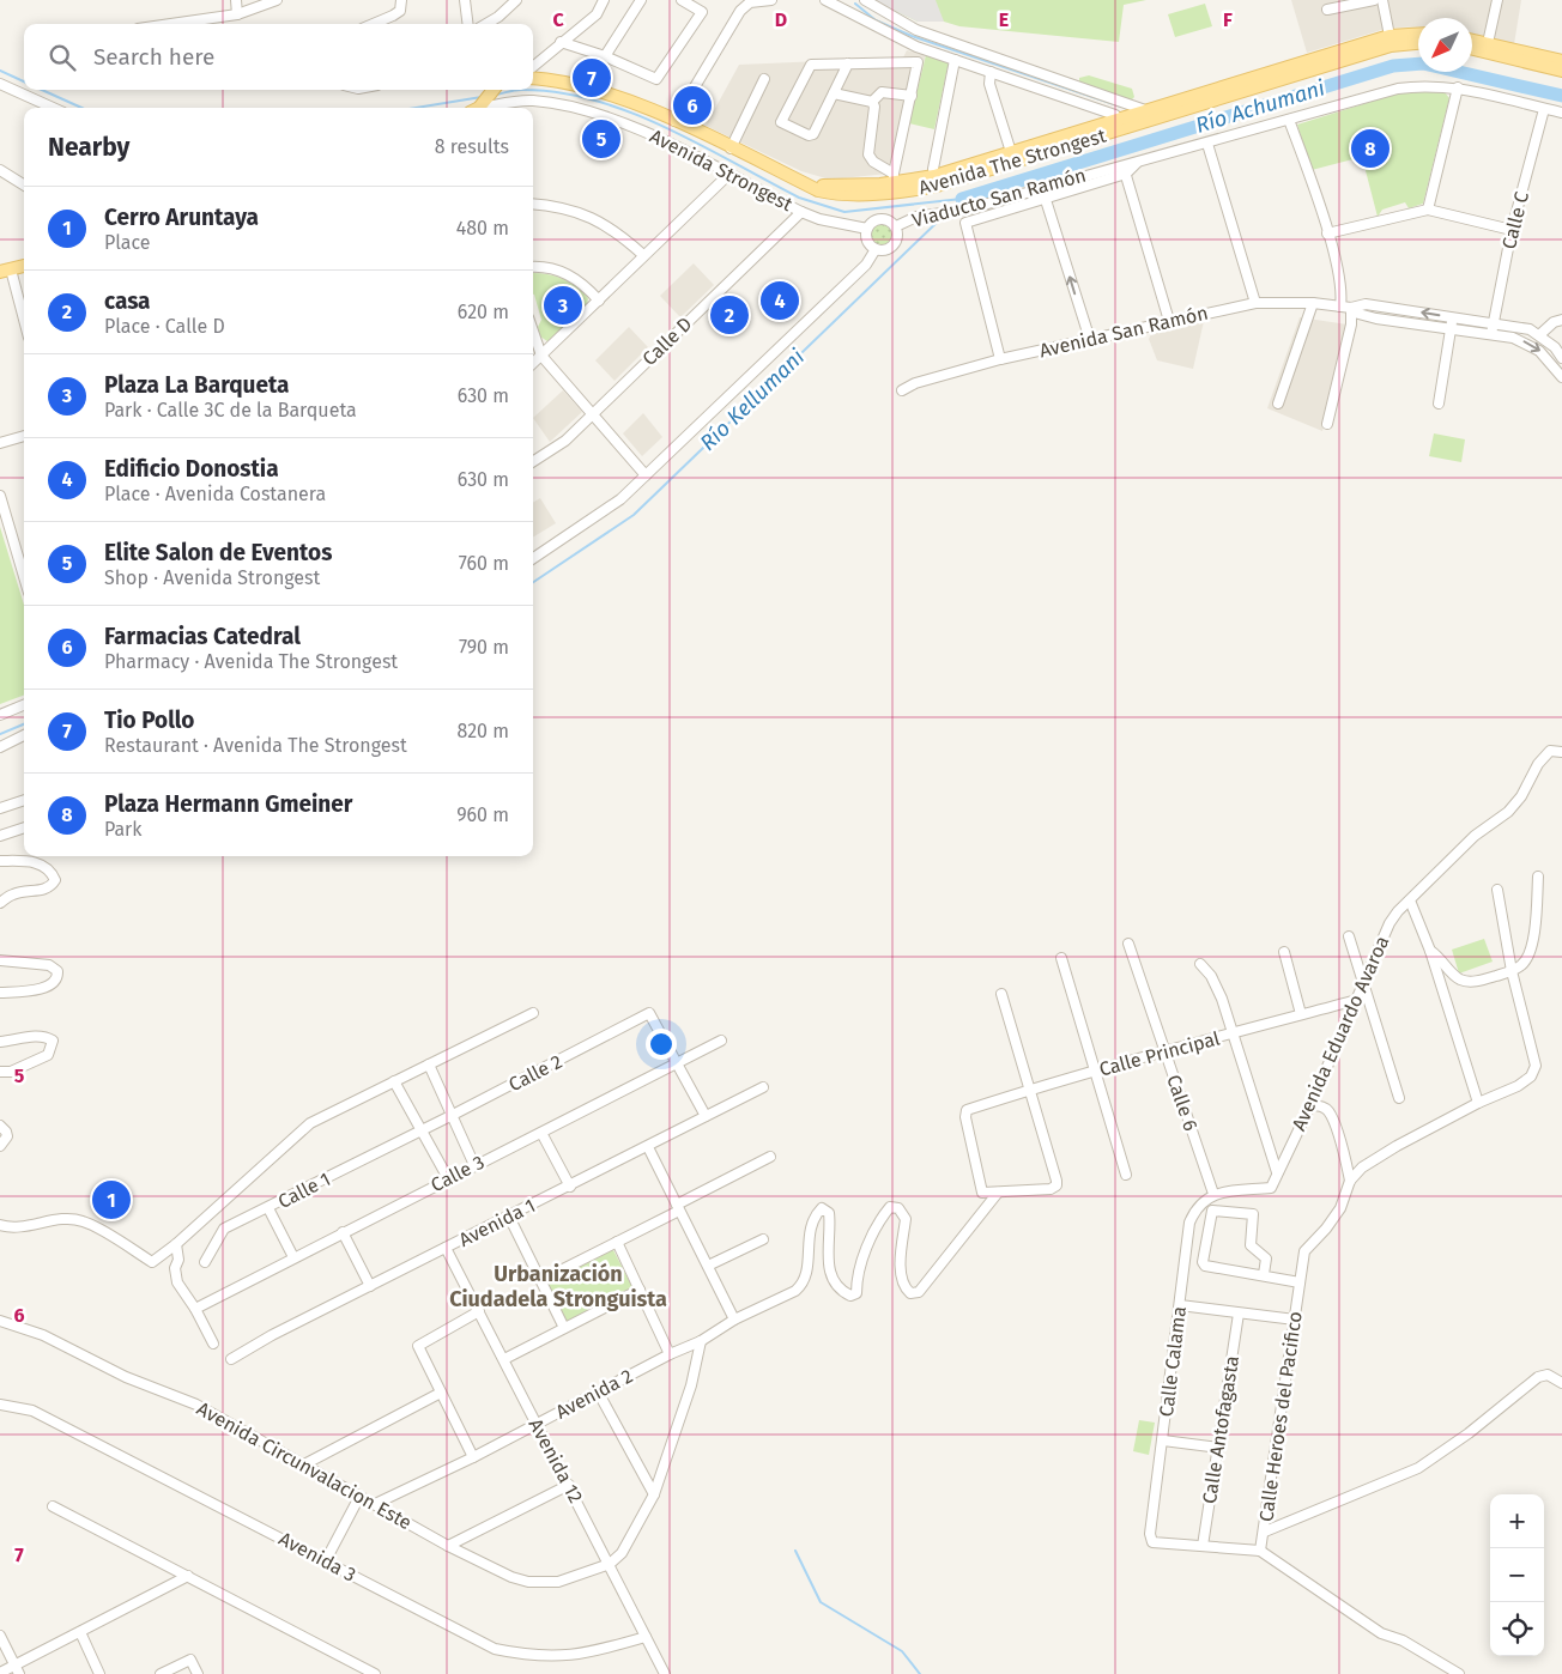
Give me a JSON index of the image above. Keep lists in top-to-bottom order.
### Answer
{
  "streets": {
    "main road": ["Avenida The Strongest"],
    "street": [
      "Avenida Strongest",
      "Viaducto San Ramón",
      "Calle C",
      "Avenida San Ramón",
      "Calle D",
      "Avenida Eduardo Avaroa",
      "Calle Principal",
      "Calle 2",
      "Calle 6",
      "Calle 3",
      "Calle 1",
      "Avenida 1",
      "Calle Calama",
      "Avenida 2",
      "Calle Heroes del Pacifico",
      "Calle Antofagasta",
      "Avenida 12",
      "Avenida Circunvalacion Este",
      "Avenida 3"
    ]
  },
  "crossings": [
    ["Avenida Strongest", "Viaducto San Ramón"],
    ["Avenida Strongest", "Calle D"],
    ["Calle C", "Avenida San Ramón"],
    ["Avenida Eduardo Avaroa", "Calle Principal"],
    ["Calle Principal", "Calle 6"],
    ["Calle Principal", "Avenida 2"],
    ["Calle 2", "Calle 3"],
    ["Calle 2", "Calle 1"],
    ["Calle 6", "Calle Calama"],
    ["Avenida 1", "Avenida 12"],
    ["Calle Calama", "Calle Antofagasta"],
    ["Avenida 2", "Avenida 12"],
    ["Avenida 2", "Avenida Circunvalacion Este"],
    ["Avenida 12", "Avenida Circunvalacion Este"],
    ["Avenida 12", "Avenida 3"]
  ],
  "districts": ["Urbanización Ciudadela Stronguista"],
  "water": ["Río Achumani", "Río Kellumani"],
  "north": "bottom left",
  "page": {
    "search": "Search here",
    "pins": [
      "7",
      "6",
      "5",
      "8",
      "4",
      "3",
      "2",
      "1"
    ],
    "heading": ["Nearby", "8 results"],
    "list": [
      {
        "mark": "1",
        "name": "Cerro Aruntaya",
        "note": "Place",
        "value": "480 m"
      },
      {
        "mark": "2",
        "name": "casa",
        "note": "Place · Calle D",
        "value": "620 m"
      },
      {
        "mark": "3",
        "name": "Plaza La Barqueta",
        "note": "Park · Calle 3C de la Barqueta",
        "value": "630 m"
      },
      {
        "mark": "4",
        "name": "Edificio Donostia",
        "note": "Place · Avenida Costanera",
        "value": "630 m"
      },
      {
        "mark": "5",
        "name": "Elite Salon de Eventos",
        "note": "Shop · Avenida Strongest",
        "value": "760 m"
      },
      {
        "mark": "6",
        "name": "Farmacias Catedral",
        "note": "Pharmacy · Avenida The Strongest",
        "value": "790 m"
      },
      {
        "mark": "7",
        "name": "Tio Pollo",
        "note": "Restaurant · Avenida The Strongest",
        "value": "820 m"
      },
      {
        "mark": "8",
        "name": "Plaza Hermann Gmeiner",
        "note": "Park",
        "value": "960 m"
      }
    ],
    "map_buttons": ["+", "−"]
  },
  "grid": {
    "columns": [
      "C",
      "D",
      "E",
      "F"
    ],
    "rows": ["5", "6", "7"]
  }
}
